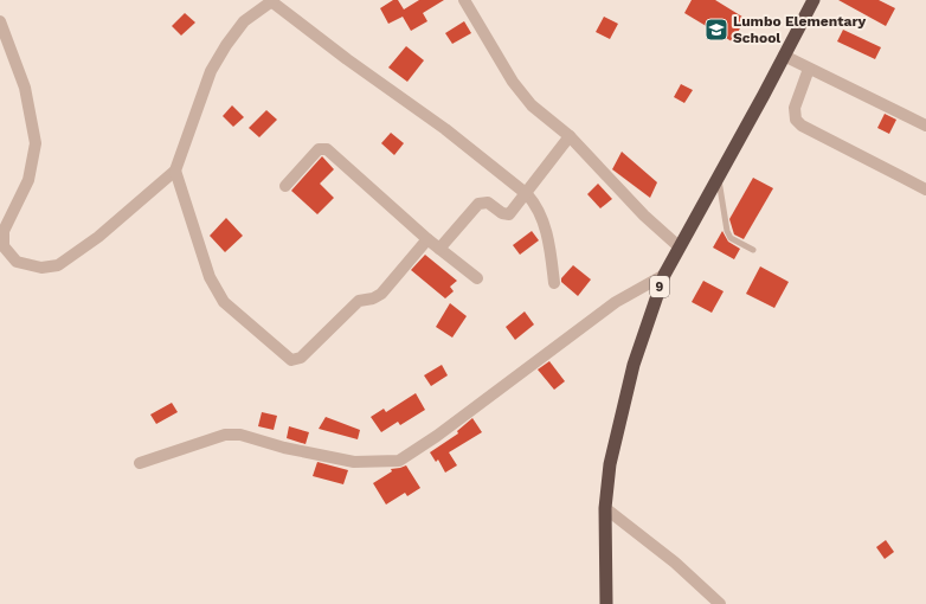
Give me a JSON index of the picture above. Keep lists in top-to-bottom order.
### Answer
{
  "streets": {
    "highway": ["9"]
  },
  "places": {
    "school or university": ["Lumbo Elementary School"]
  }
}
